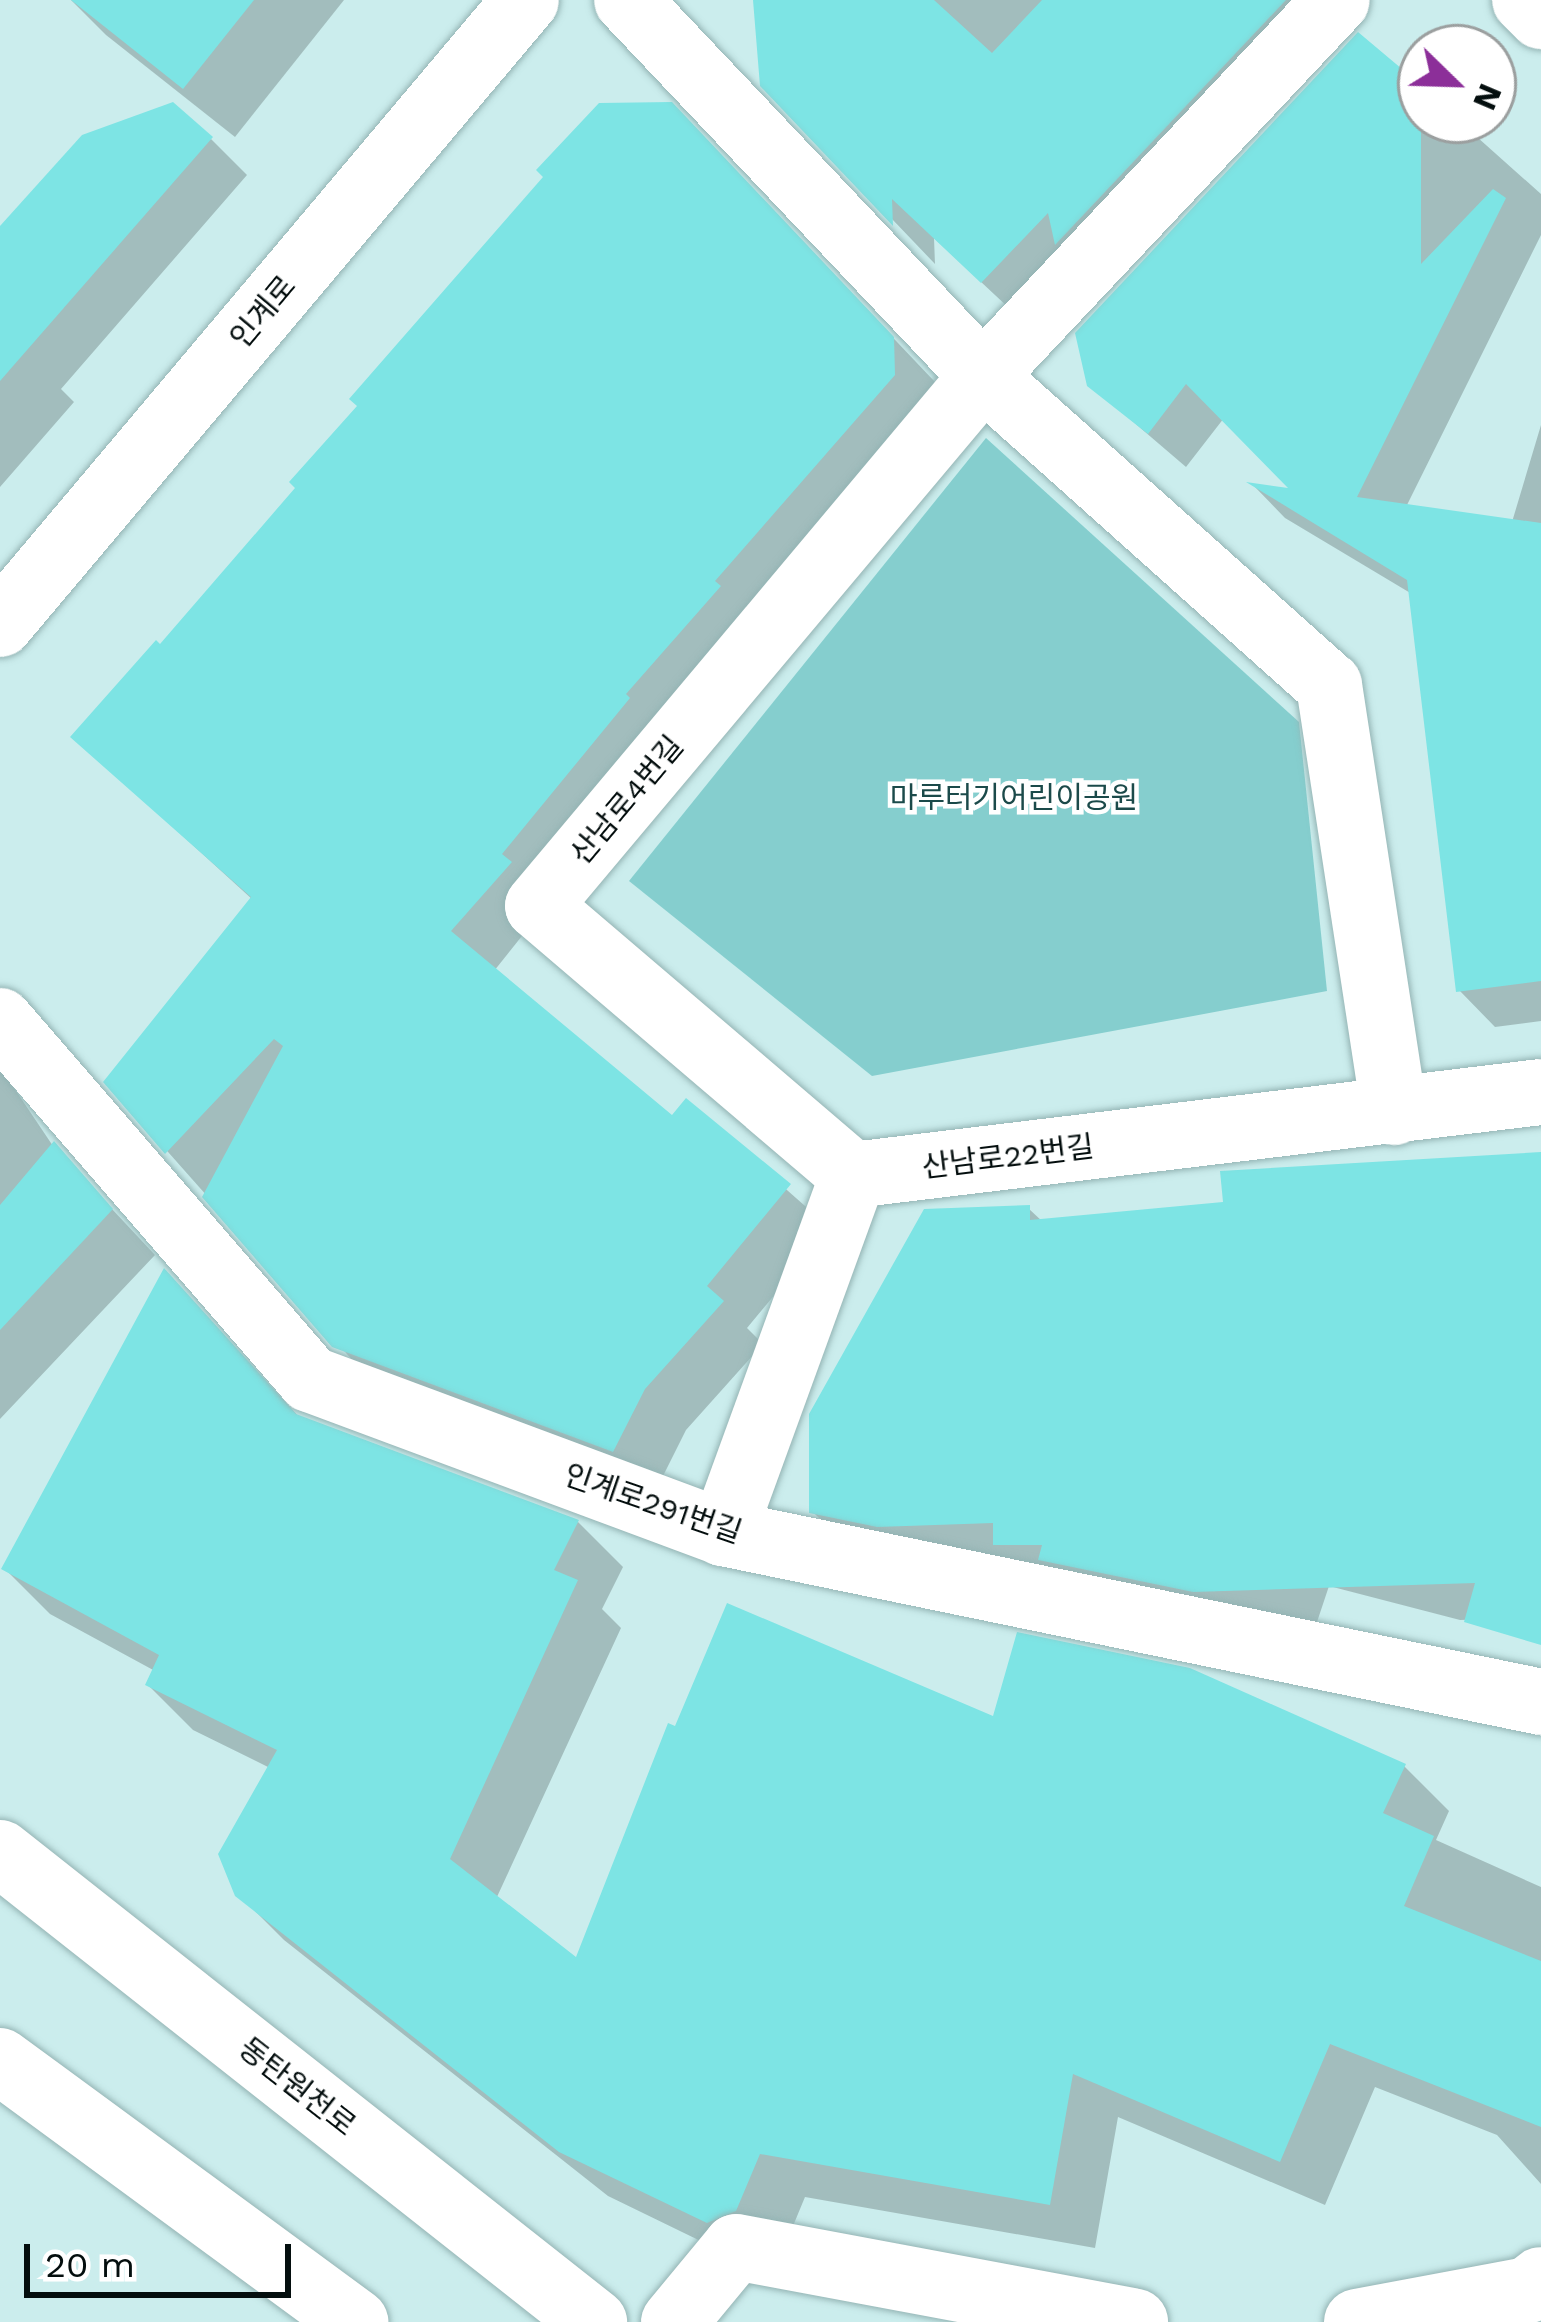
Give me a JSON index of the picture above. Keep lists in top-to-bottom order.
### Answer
{
  "streets": {
    "street": [
      "인계로",
      "산남로4번길",
      "산남로22번길",
      "인계로291번길",
      "동탄원천로"
    ]
  },
  "crossings": [
    ["산남로4번길", "산남로22번길"]
  ],
  "parks": ["마루터기어린이공원"],
  "scale_bar": "20 m",
  "north": "bottom right"
}
